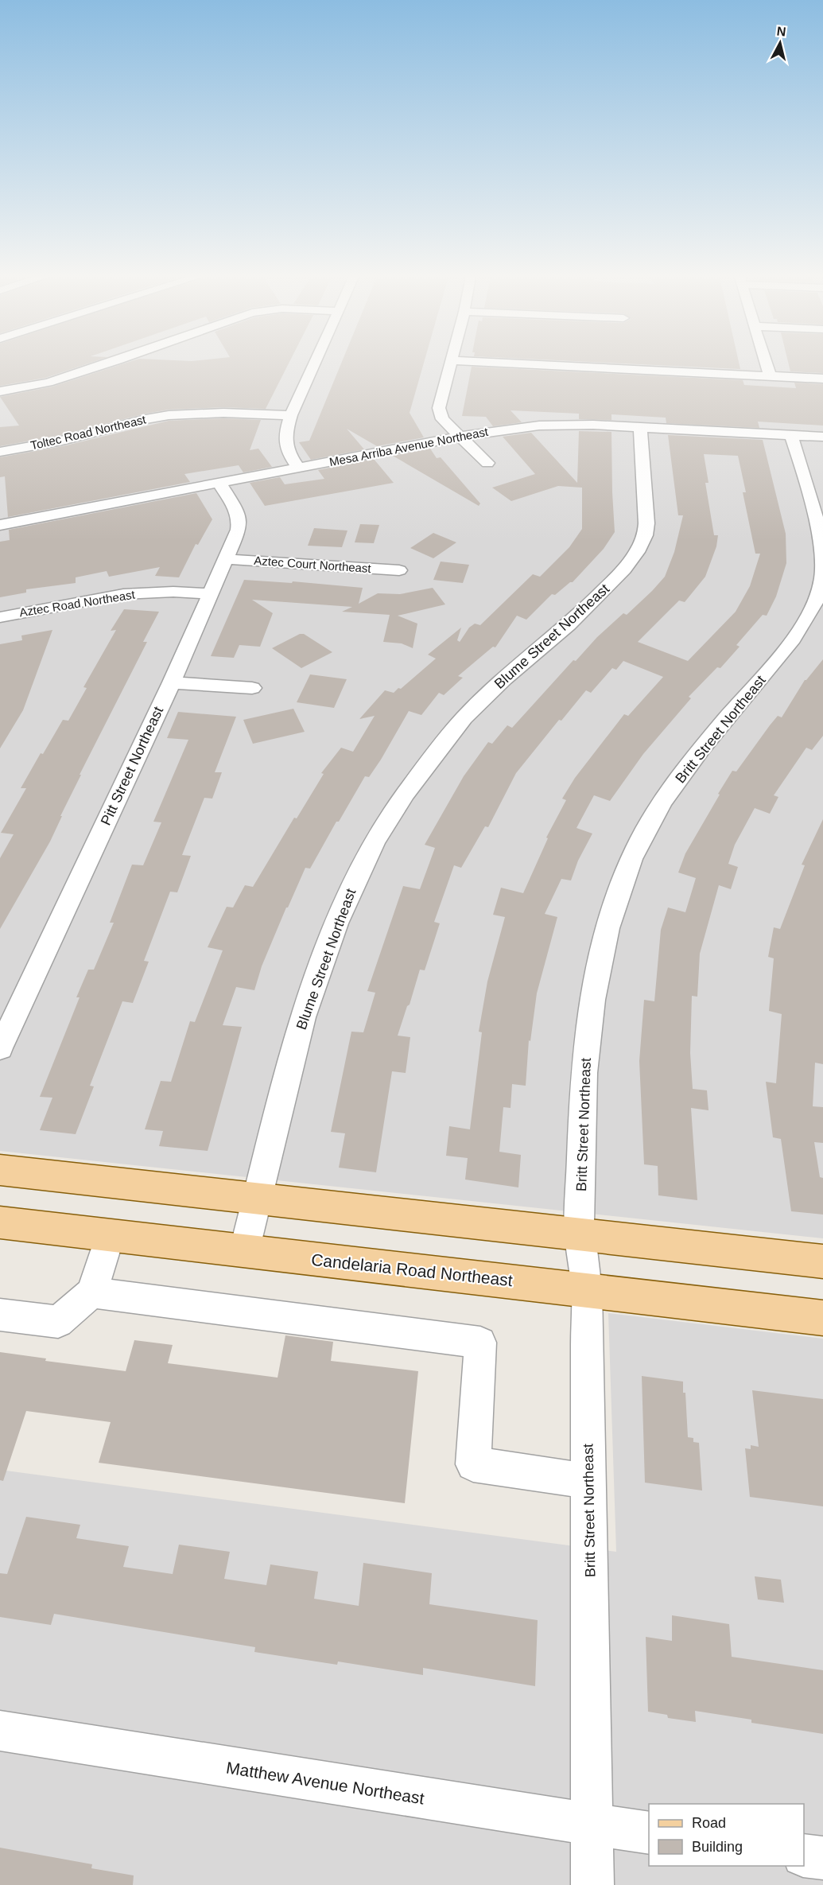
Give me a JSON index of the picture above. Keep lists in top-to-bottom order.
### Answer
{
  "streets": {
    "main road": ["Candelaria Road Northeast"],
    "street": [
      "Toltec Road Northeast",
      "Mesa Arriba Avenue Northeast",
      "Aztec Court Northeast",
      "Aztec Road Northeast",
      "Blume Street Northeast",
      "Britt Street Northeast",
      "Pitt Street Northeast",
      "Matthew Avenue Northeast"
    ]
  },
  "crossings": [
    ["Mesa Arriba Avenue Northeast", "Blume Street Northeast"],
    ["Mesa Arriba Avenue Northeast", "Britt Street Northeast"],
    ["Mesa Arriba Avenue Northeast", "Pitt Street Northeast"],
    ["Aztec Court Northeast", "Pitt Street Northeast"],
    ["Aztec Road Northeast", "Pitt Street Northeast"],
    ["Blume Street Northeast", "Candelaria Road Northeast"],
    ["Britt Street Northeast", "Candelaria Road Northeast"],
    ["Britt Street Northeast", "Matthew Avenue Northeast"]
  ],
  "legend": ["Road", "Building"],
  "north": "top"
}
